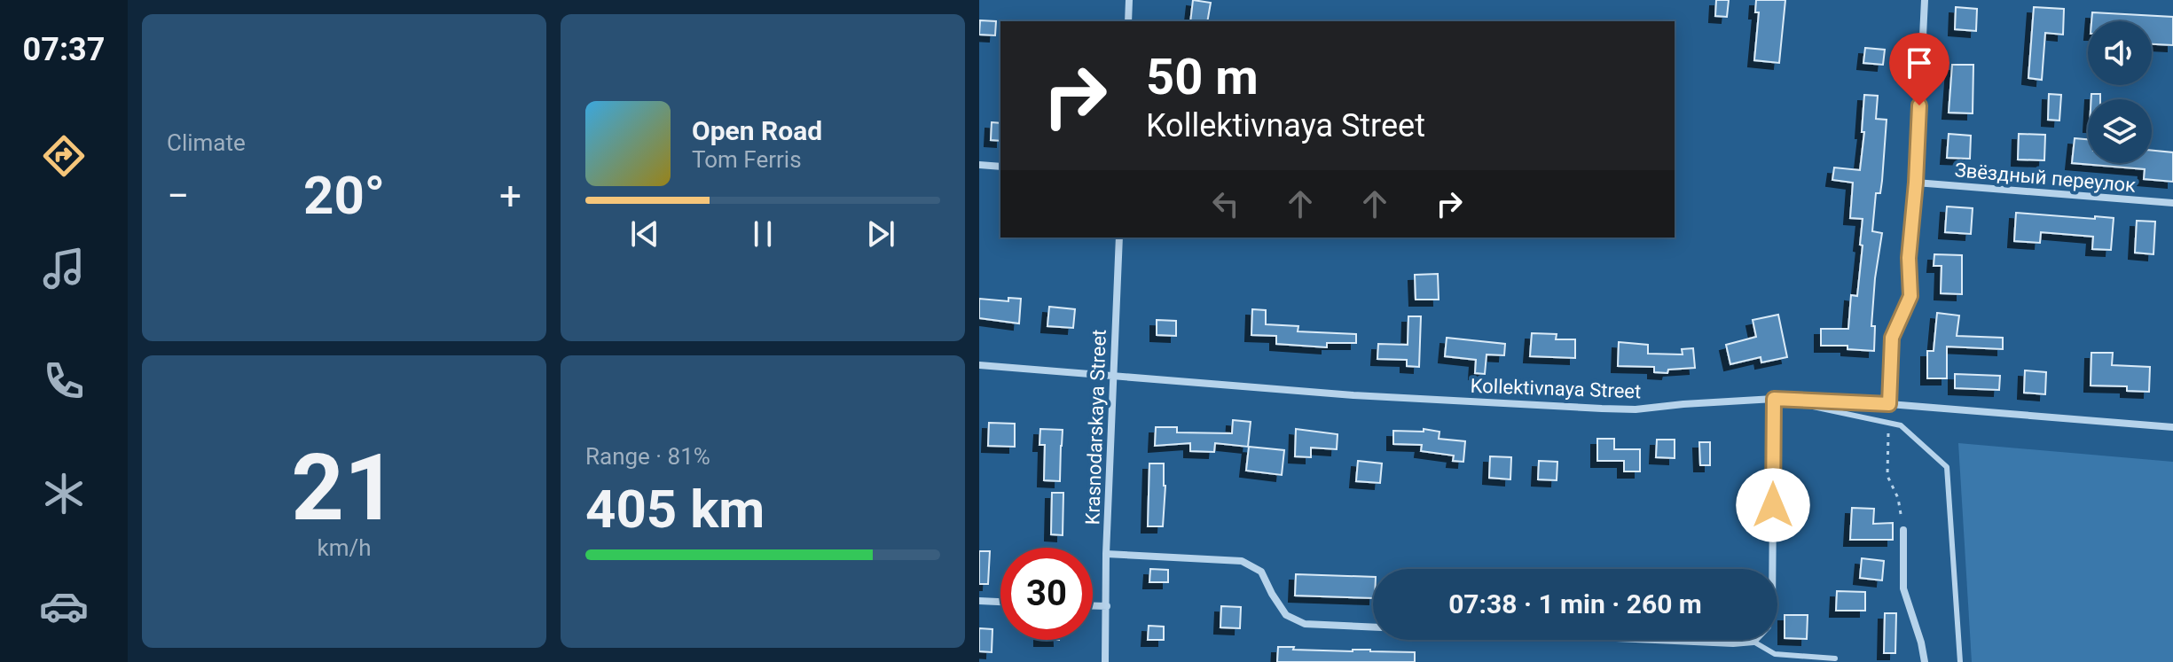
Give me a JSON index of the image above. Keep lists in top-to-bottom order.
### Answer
{
  "streets": {
    "street": ["Звёздный переулок", "Kollektivnaya Street", "Krasnodarskaya Street"]
  },
  "crossings": [
    ["Kollektivnaya Street", "Krasnodarskaya Street"]
  ],
  "page": {
    "tabs": "07:37",
    "tile": [
      "Climate",
      ["21", "km/h"],
      ["Range · 81%", "405 km"]
    ],
    "turn": ["50 m", "Kollektivnaya Street"],
    "song": ["Open Road", "Tom Ferris"],
    "heat": ["−", "20°", "+"],
    "limit": "30",
    "trip": "07:38 · 1 min · 260 m"
  }
}
